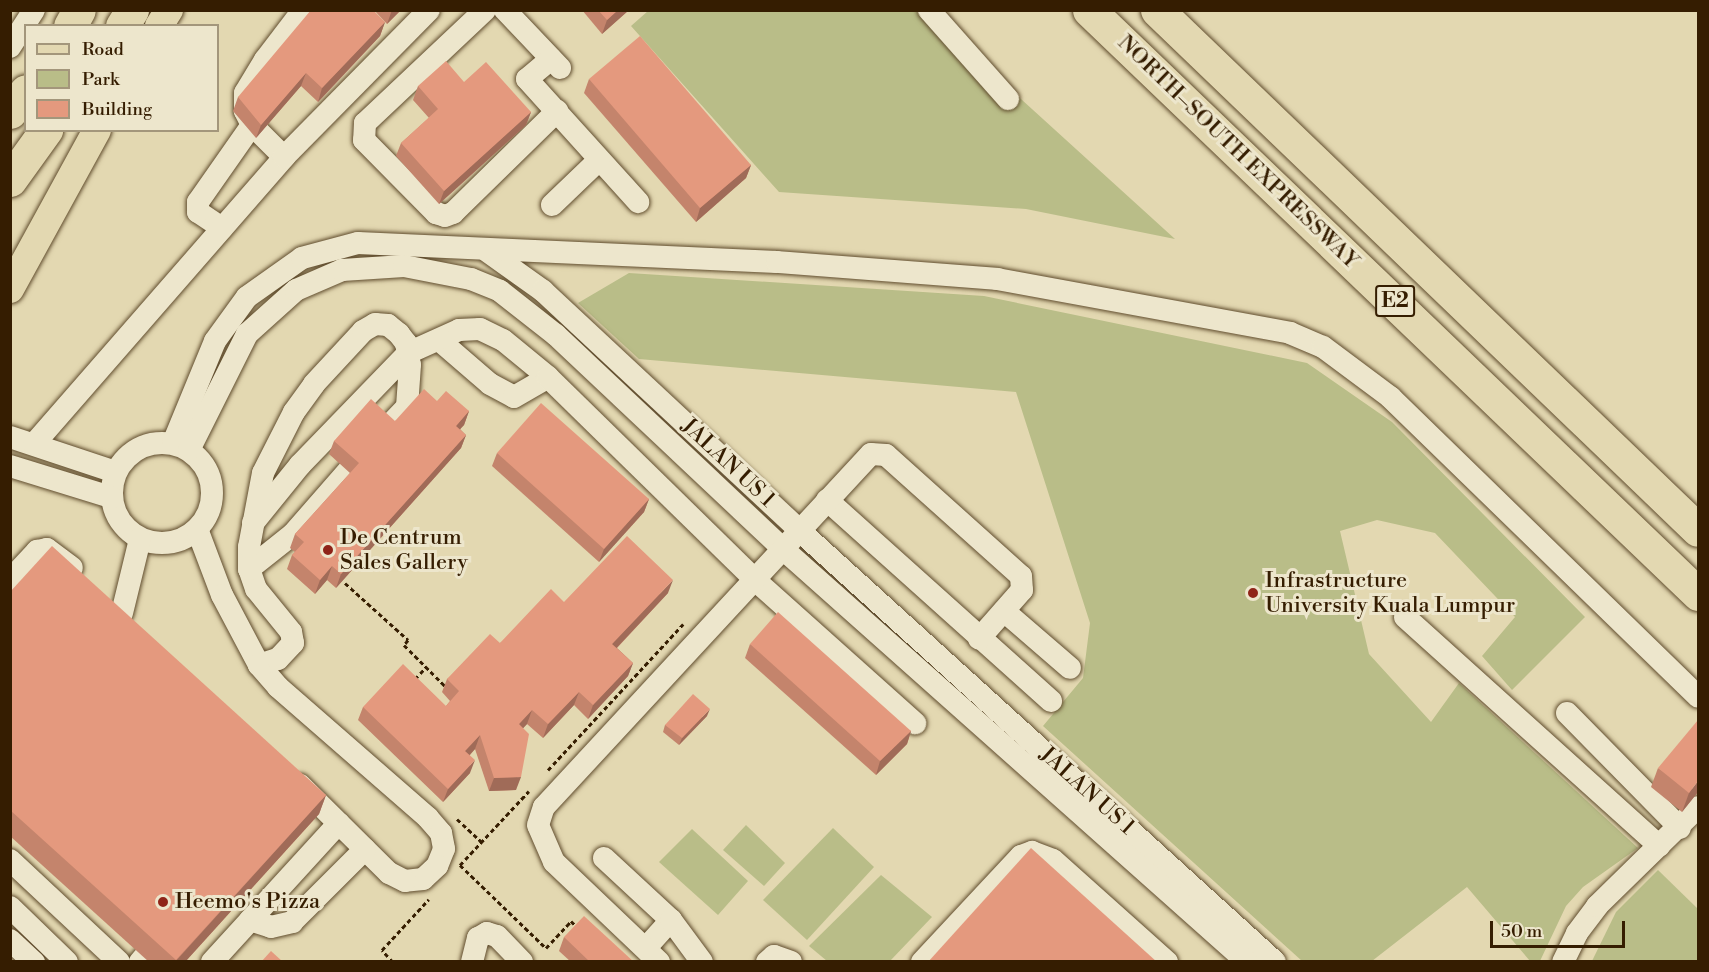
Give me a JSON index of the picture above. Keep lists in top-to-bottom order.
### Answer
{
  "streets": {
    "highway": ["NORTH–SOUTH EXPRESSWAY", "E2"],
    "street": ["JALAN US 1"]
  },
  "places": ["De Centrum Sales Gallery", "Infrastructure University Kuala Lumpur", "Heemo's Pizza"],
  "legend": ["Road", "Park", "Building"],
  "scale_bar": "50 m"
}
